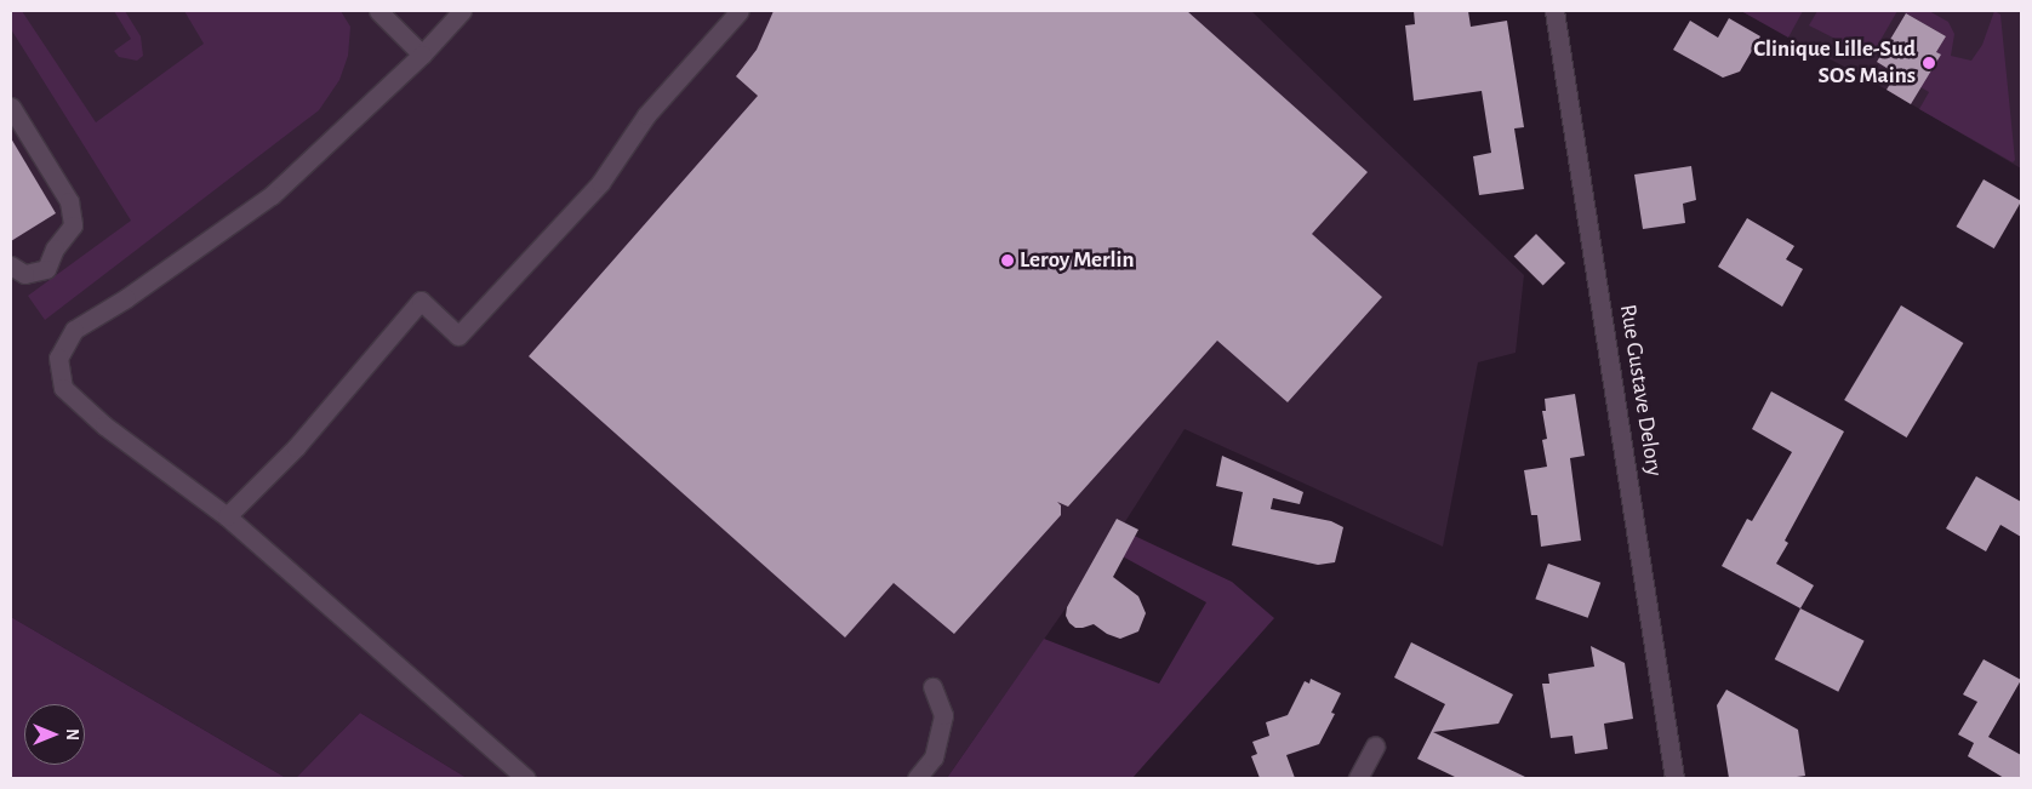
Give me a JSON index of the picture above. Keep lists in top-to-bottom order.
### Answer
{
  "streets": {
    "street": ["Rue Gustave Delory"]
  },
  "places": ["Clinique Lille-Sud SOS Mains", "Leroy Merlin"],
  "north": "right"
}
